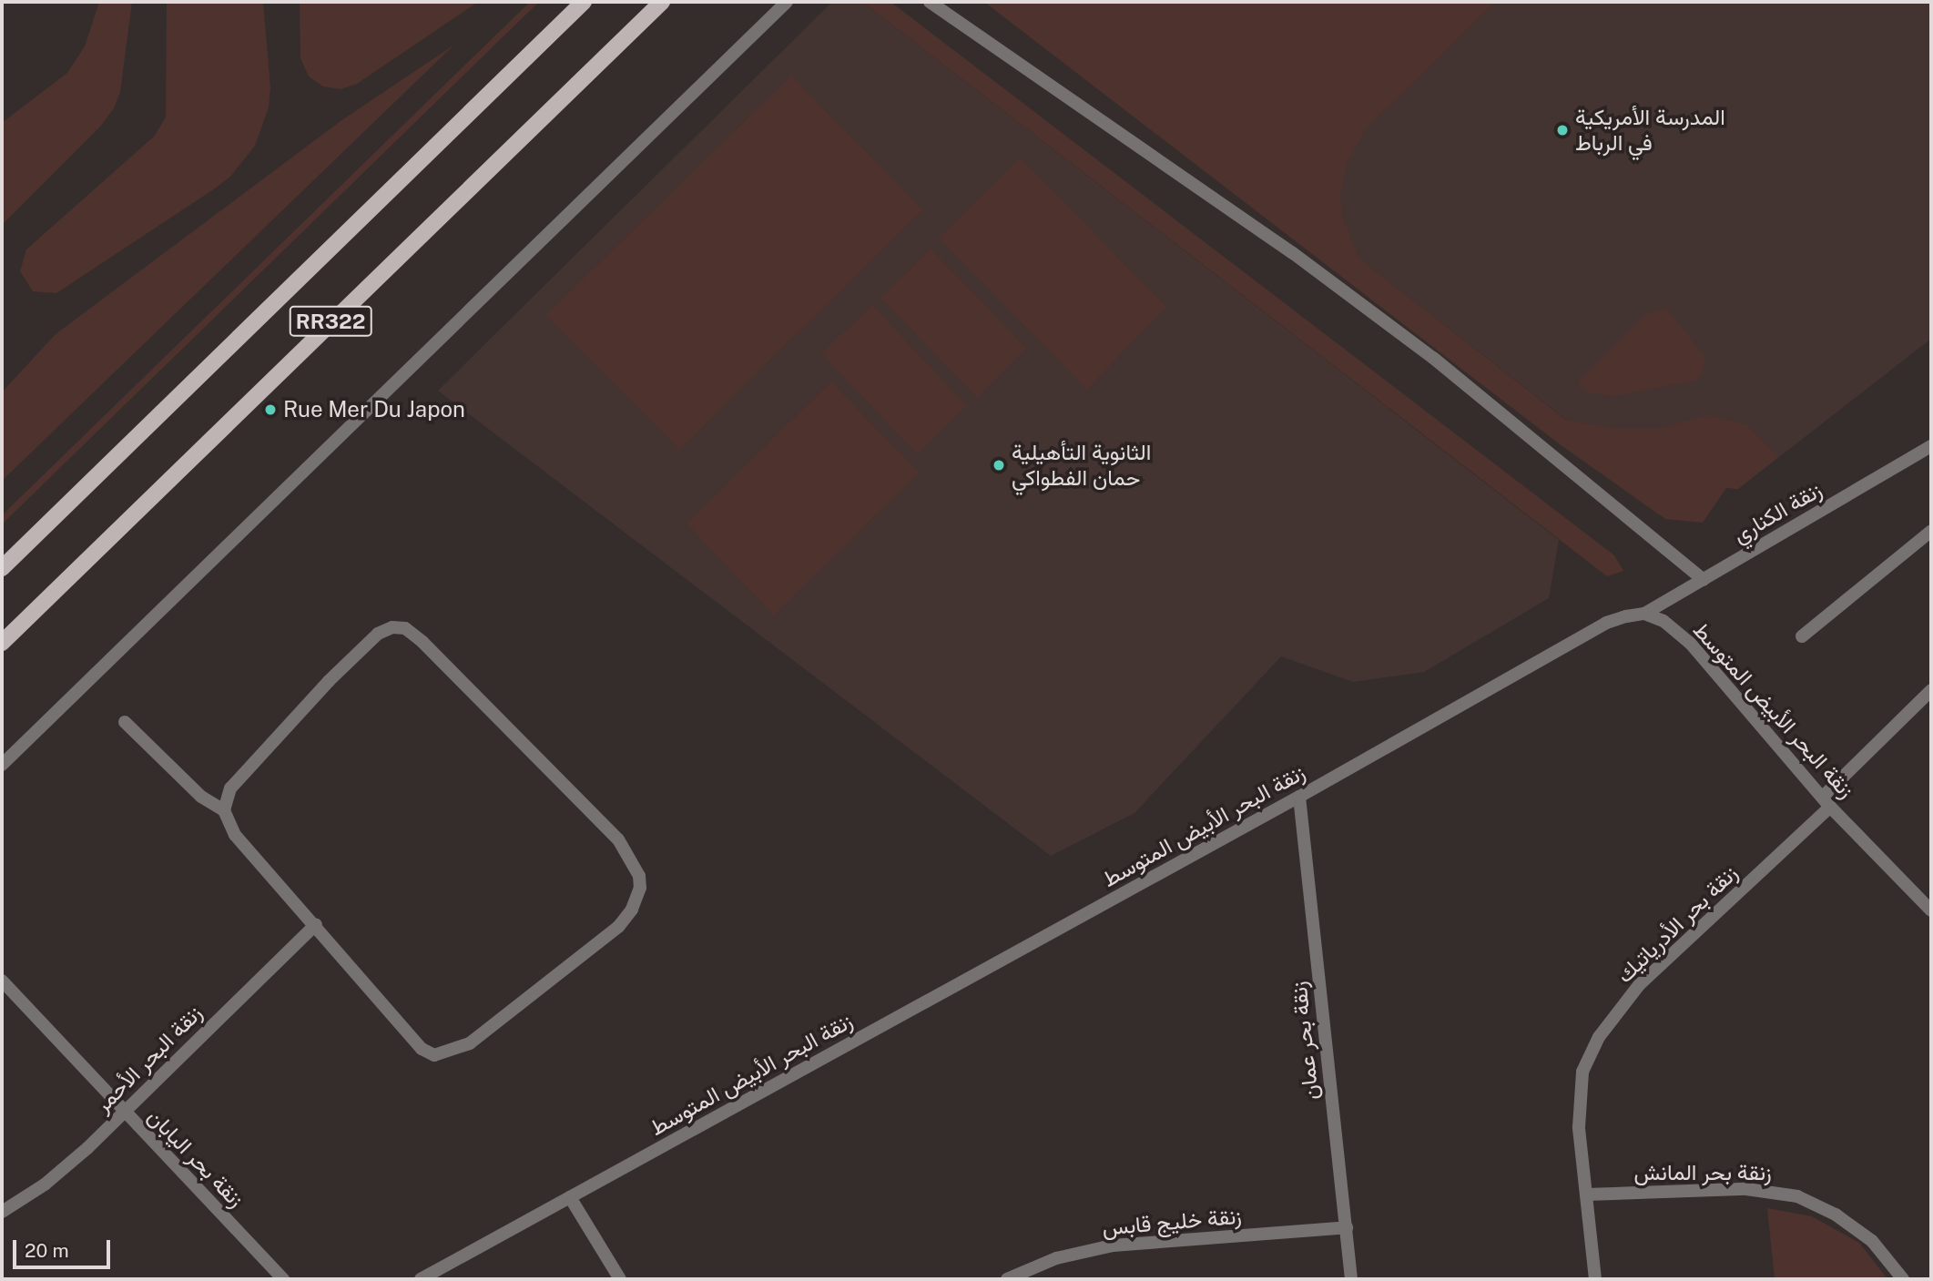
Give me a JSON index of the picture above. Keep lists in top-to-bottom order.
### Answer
{
  "streets": {
    "main road": ["RR322"],
    "street": [
      "زنقة الكناري",
      "زنقة البحر الأبيض المتوسط",
      "زنقة بحر الأدرياتيك",
      "زنقة بحر عمان",
      "زنقة البحر الأحمر",
      "زنقة بحر اليابان",
      "زنقة بحر المانش",
      "زنقة خليج قابس"
    ]
  },
  "crossings": [
    ["زنقة الكناري", "زنقة البحر الأبيض المتوسط"],
    ["زنقة البحر الأبيض المتوسط", "زنقة بحر الأدرياتيك"],
    ["زنقة البحر الأبيض المتوسط", "زنقة بحر عمان"],
    ["زنقة بحر الأدرياتيك", "زنقة بحر المانش"],
    ["زنقة بحر عمان", "زنقة خليج قابس"],
    ["زنقة البحر الأحمر", "زنقة بحر اليابان"]
  ],
  "places": ["المدرسة الأمريكية في الرباط", "Rue Mer Du Japon", "الثانوية التأهيلية حمان الفطواكي"],
  "scale_bar": "20 m"
}
